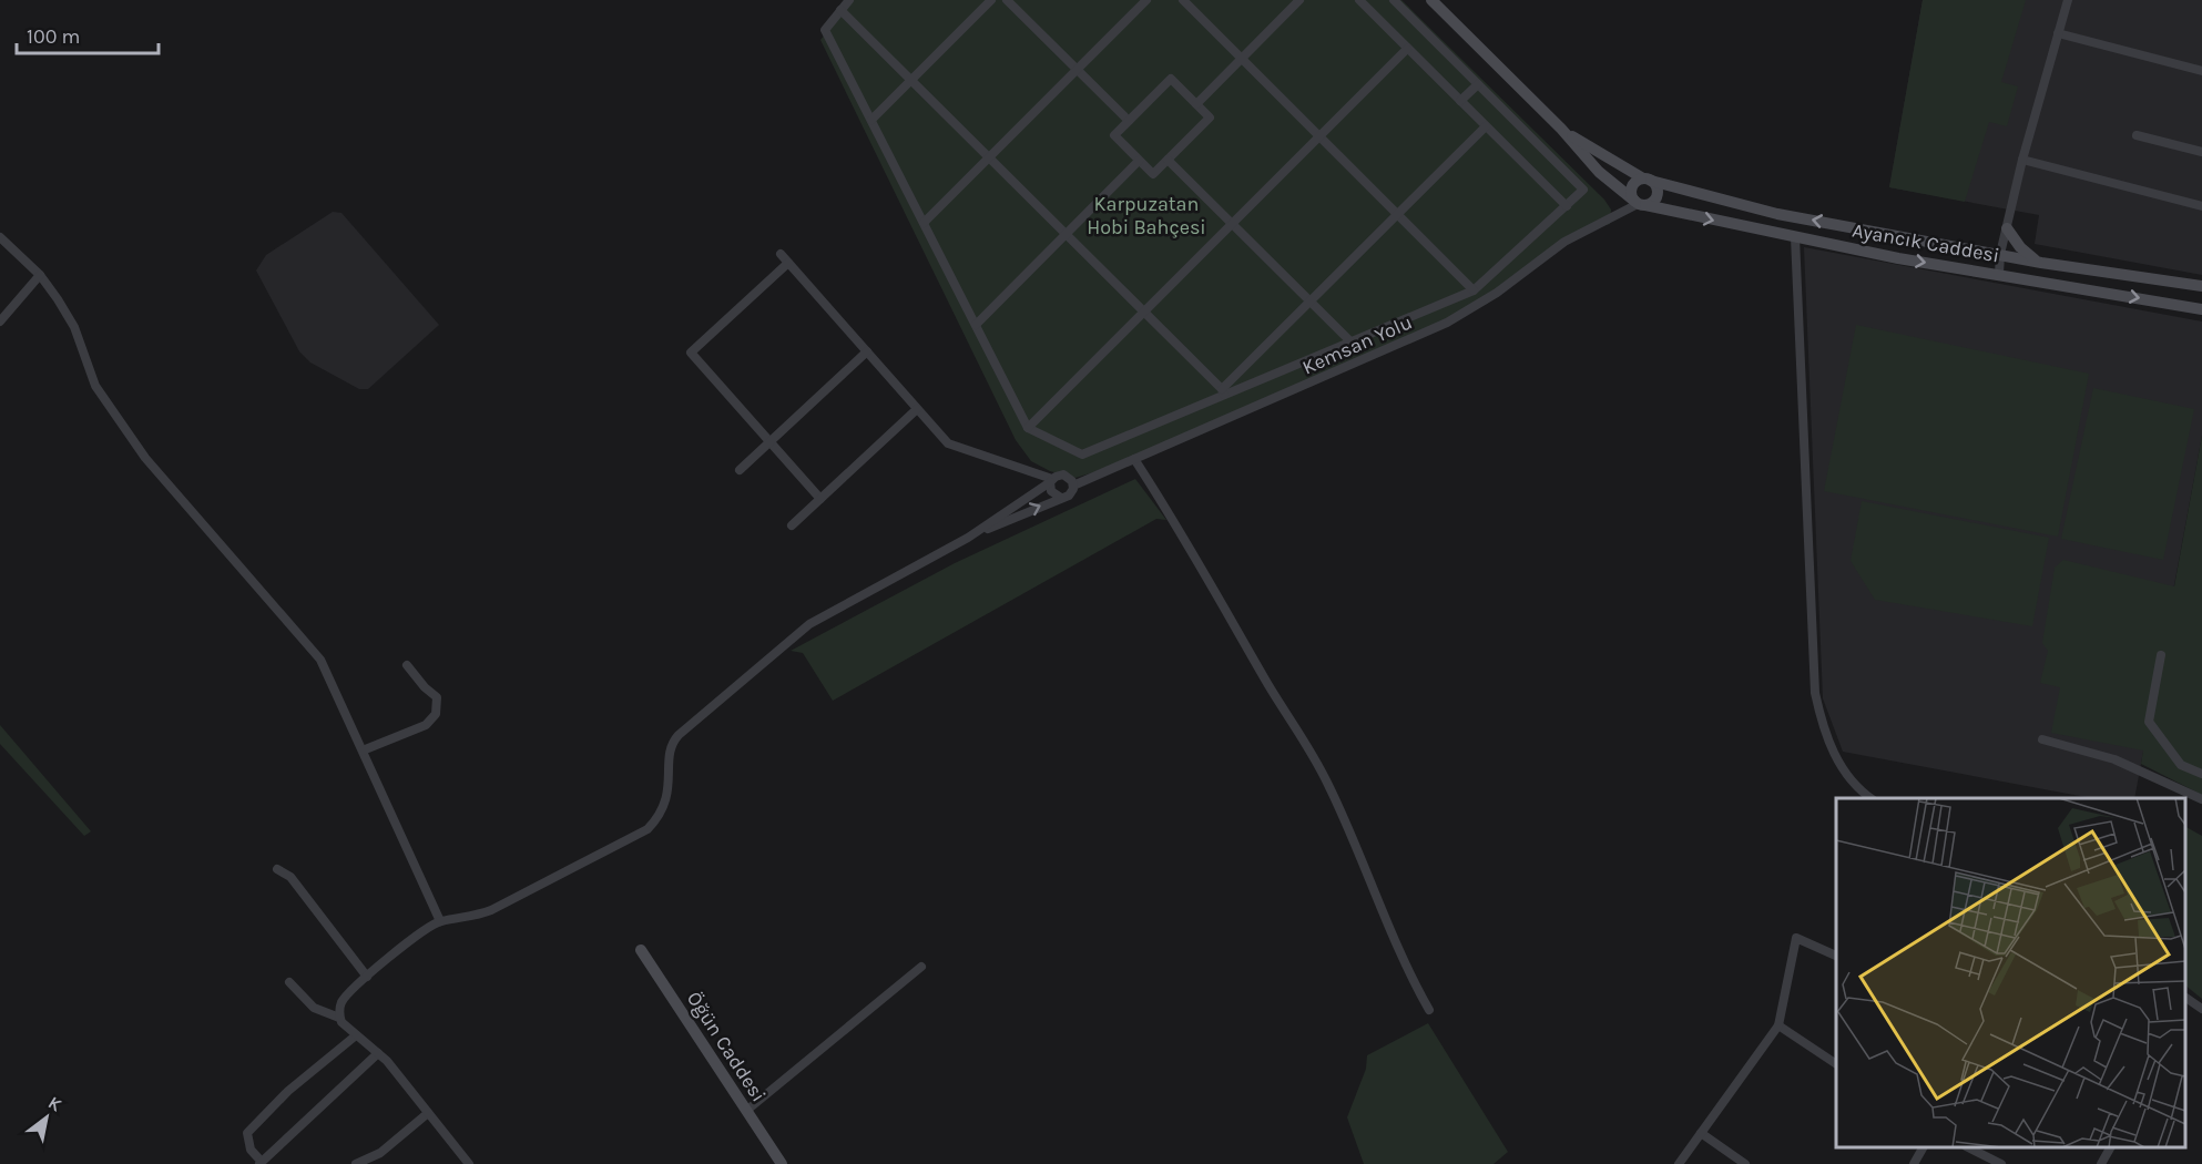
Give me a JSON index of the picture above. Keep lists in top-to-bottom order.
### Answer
{
  "streets": {
    "street": ["Ayancık Caddesi", "Kemsan Yolu", "Öğün Caddesi"]
  },
  "crossings": [
    ["Ayancık Caddesi", "Kemsan Yolu"]
  ],
  "parks": ["Karpuzatan Hobi Bahçesi"],
  "scale_bar": "100 m",
  "north": "top right"
}
